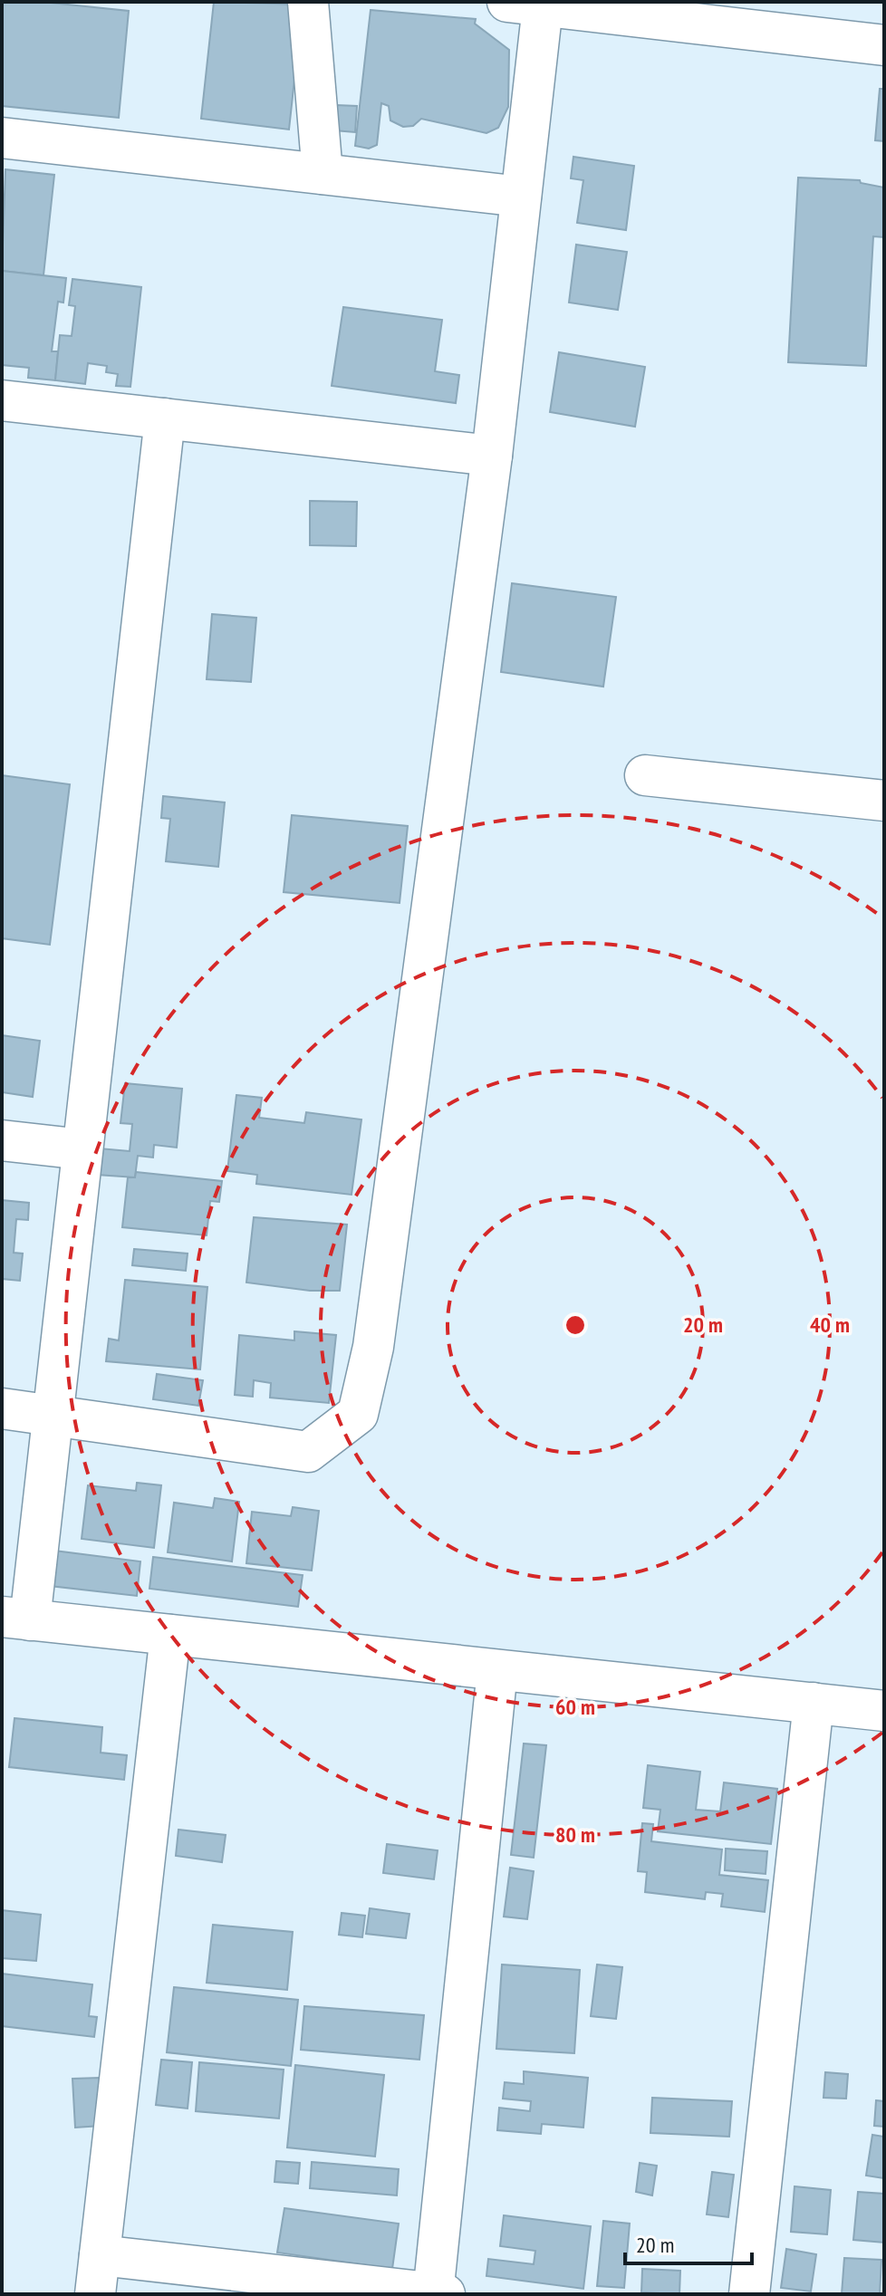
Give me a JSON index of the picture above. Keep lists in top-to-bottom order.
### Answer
{
  "scale_bar": "20 m",
  "rings": [
    "20 m",
    "40 m",
    "60 m",
    "80 m"
  ]
}
